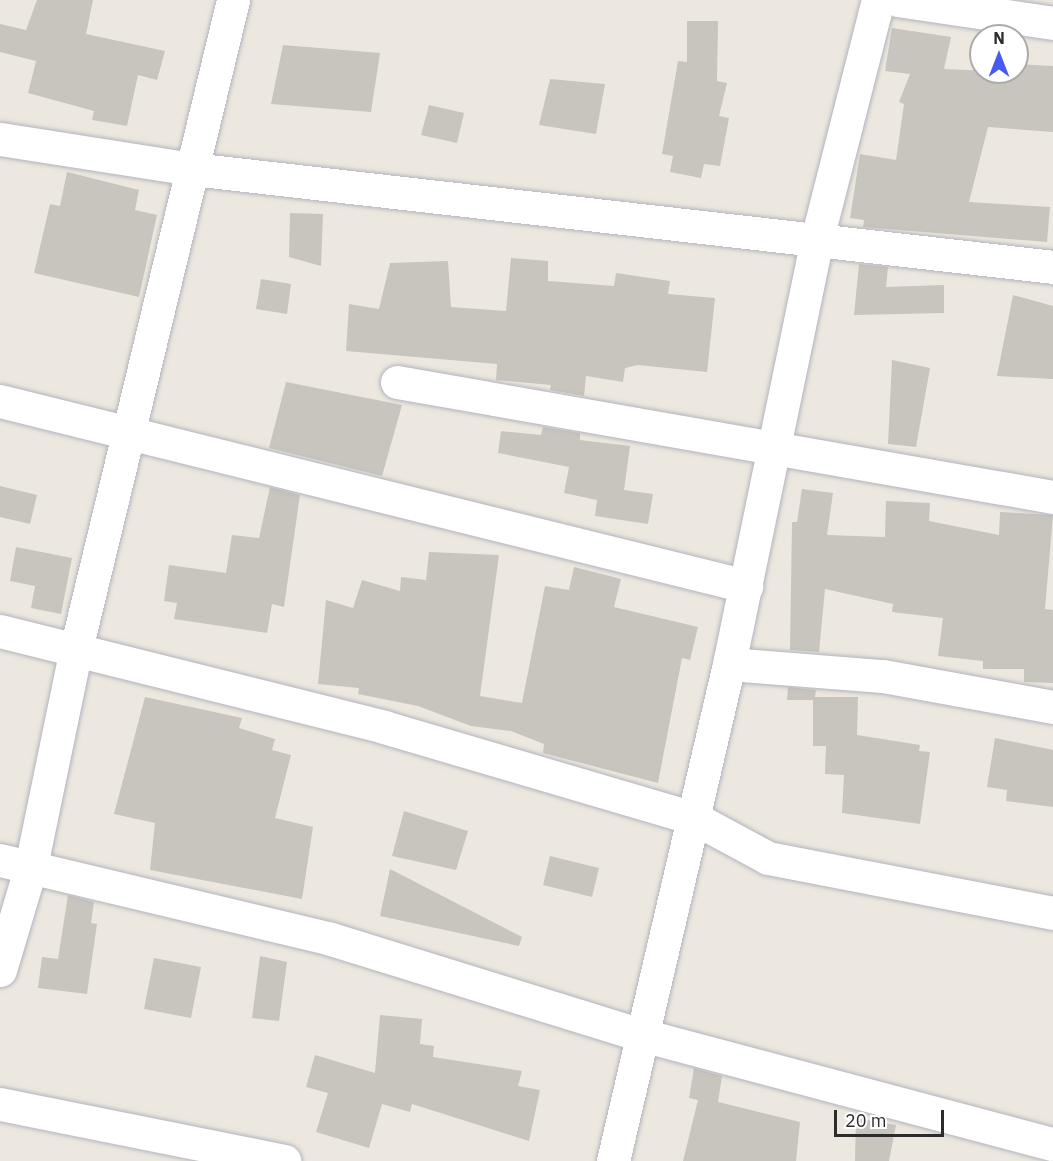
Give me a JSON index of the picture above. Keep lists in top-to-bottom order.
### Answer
{
  "scale_bar": "20 m",
  "north": "top"
}
